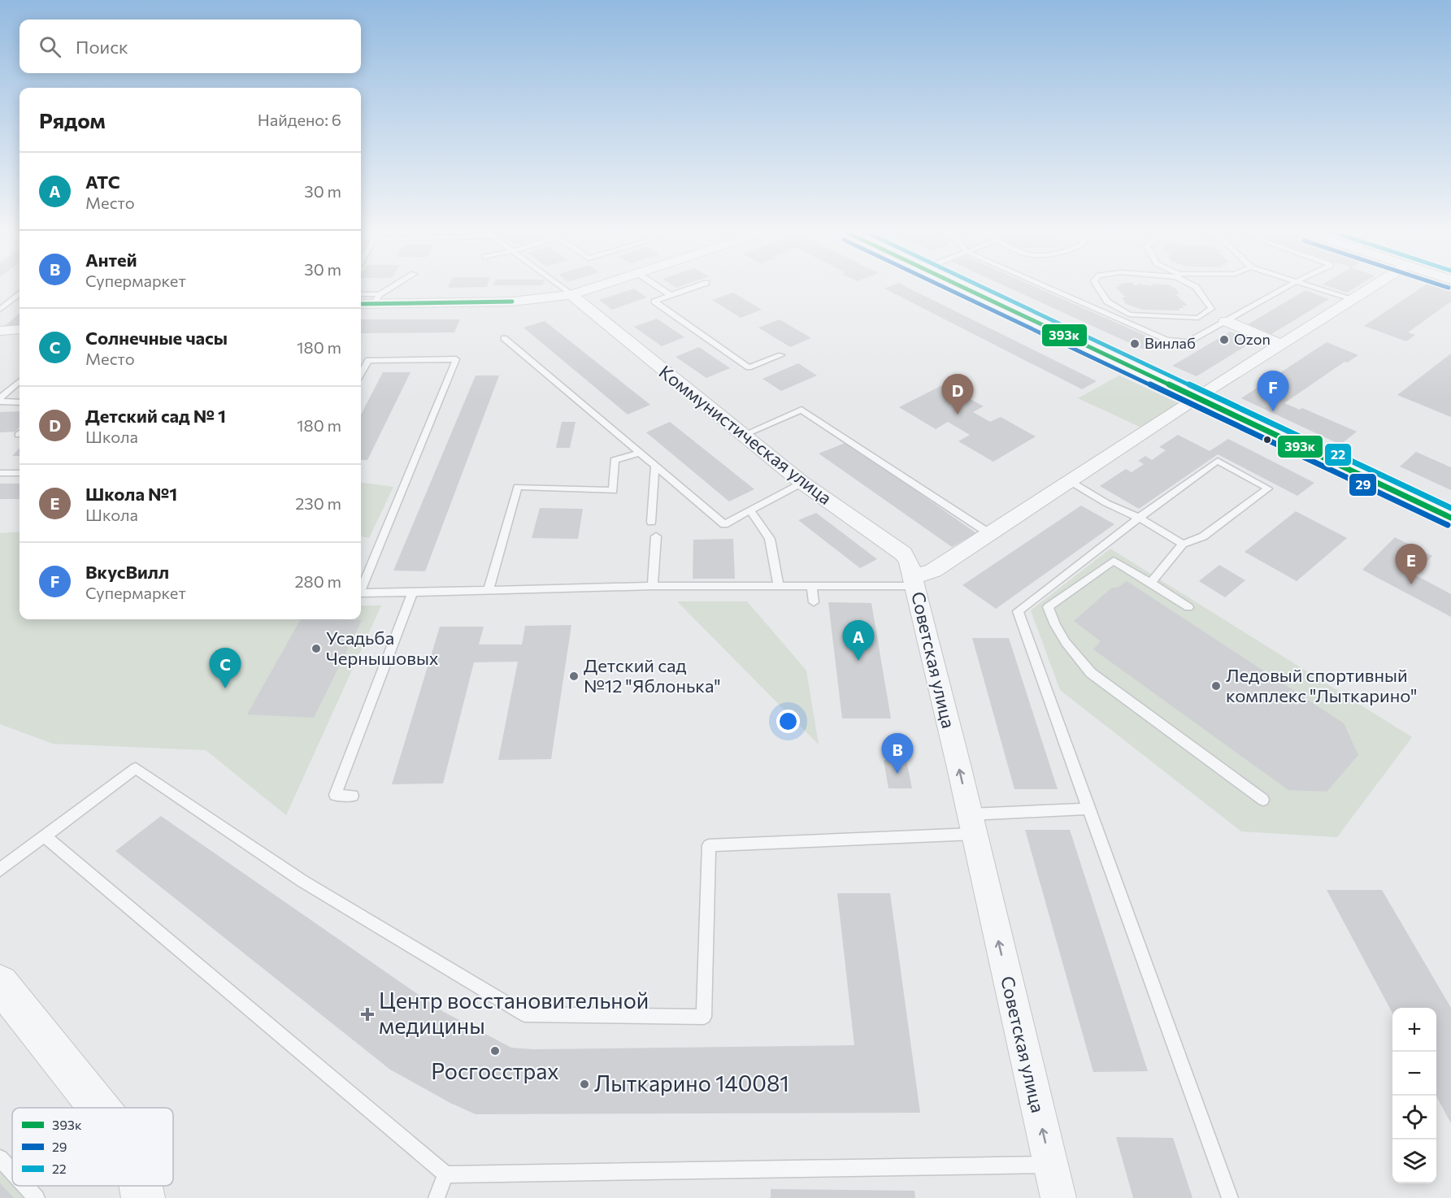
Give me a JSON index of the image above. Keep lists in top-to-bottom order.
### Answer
{
  "streets": {
    "street": ["Коммунистическая улица", "Советская улица"]
  },
  "crossings": [
    ["Коммунистическая улица", "Советская улица"]
  ],
  "one_way": ["Советская улица"],
  "places": {
    "other": [
      "Ozon",
      "Винлаб",
      "Усадьба Чернышовых",
      "Детский сад №12 \"Яблонька\"",
      "Ледовый спортивный комплекс \"Лыткарино\"",
      "Росгосстрах",
      "Лыткарино 140081"
    ],
    "health": ["Центр восстановительной медицины"]
  },
  "lines": ["transit line 393к", "transit line 29", "transit line 22"],
  "legend": ["393к", "29", "22"],
  "page": {
    "search": "Поиск",
    "heading": ["Рядом", "Найдено: 6"],
    "list": [
      {
        "mark": "A",
        "name": "АТС",
        "note": "Место",
        "value": "30 m"
      },
      {
        "mark": "B",
        "name": "Антей",
        "note": "Супермаркет",
        "value": "30 m"
      },
      {
        "mark": "C",
        "name": "Солнечные часы",
        "note": "Место",
        "value": "180 m"
      },
      {
        "mark": "D",
        "name": "Детский сад № 1",
        "note": "Школа",
        "value": "180 m"
      },
      {
        "mark": "E",
        "name": "Школа №1",
        "note": "Школа",
        "value": "230 m"
      },
      {
        "mark": "F",
        "name": "ВкусВилл",
        "note": "Супермаркет",
        "value": "280 m"
      }
    ],
    "pins": [
      "F",
      "D",
      "E",
      "A",
      "C",
      "B"
    ],
    "map_buttons": ["+", "−"]
  }
}
